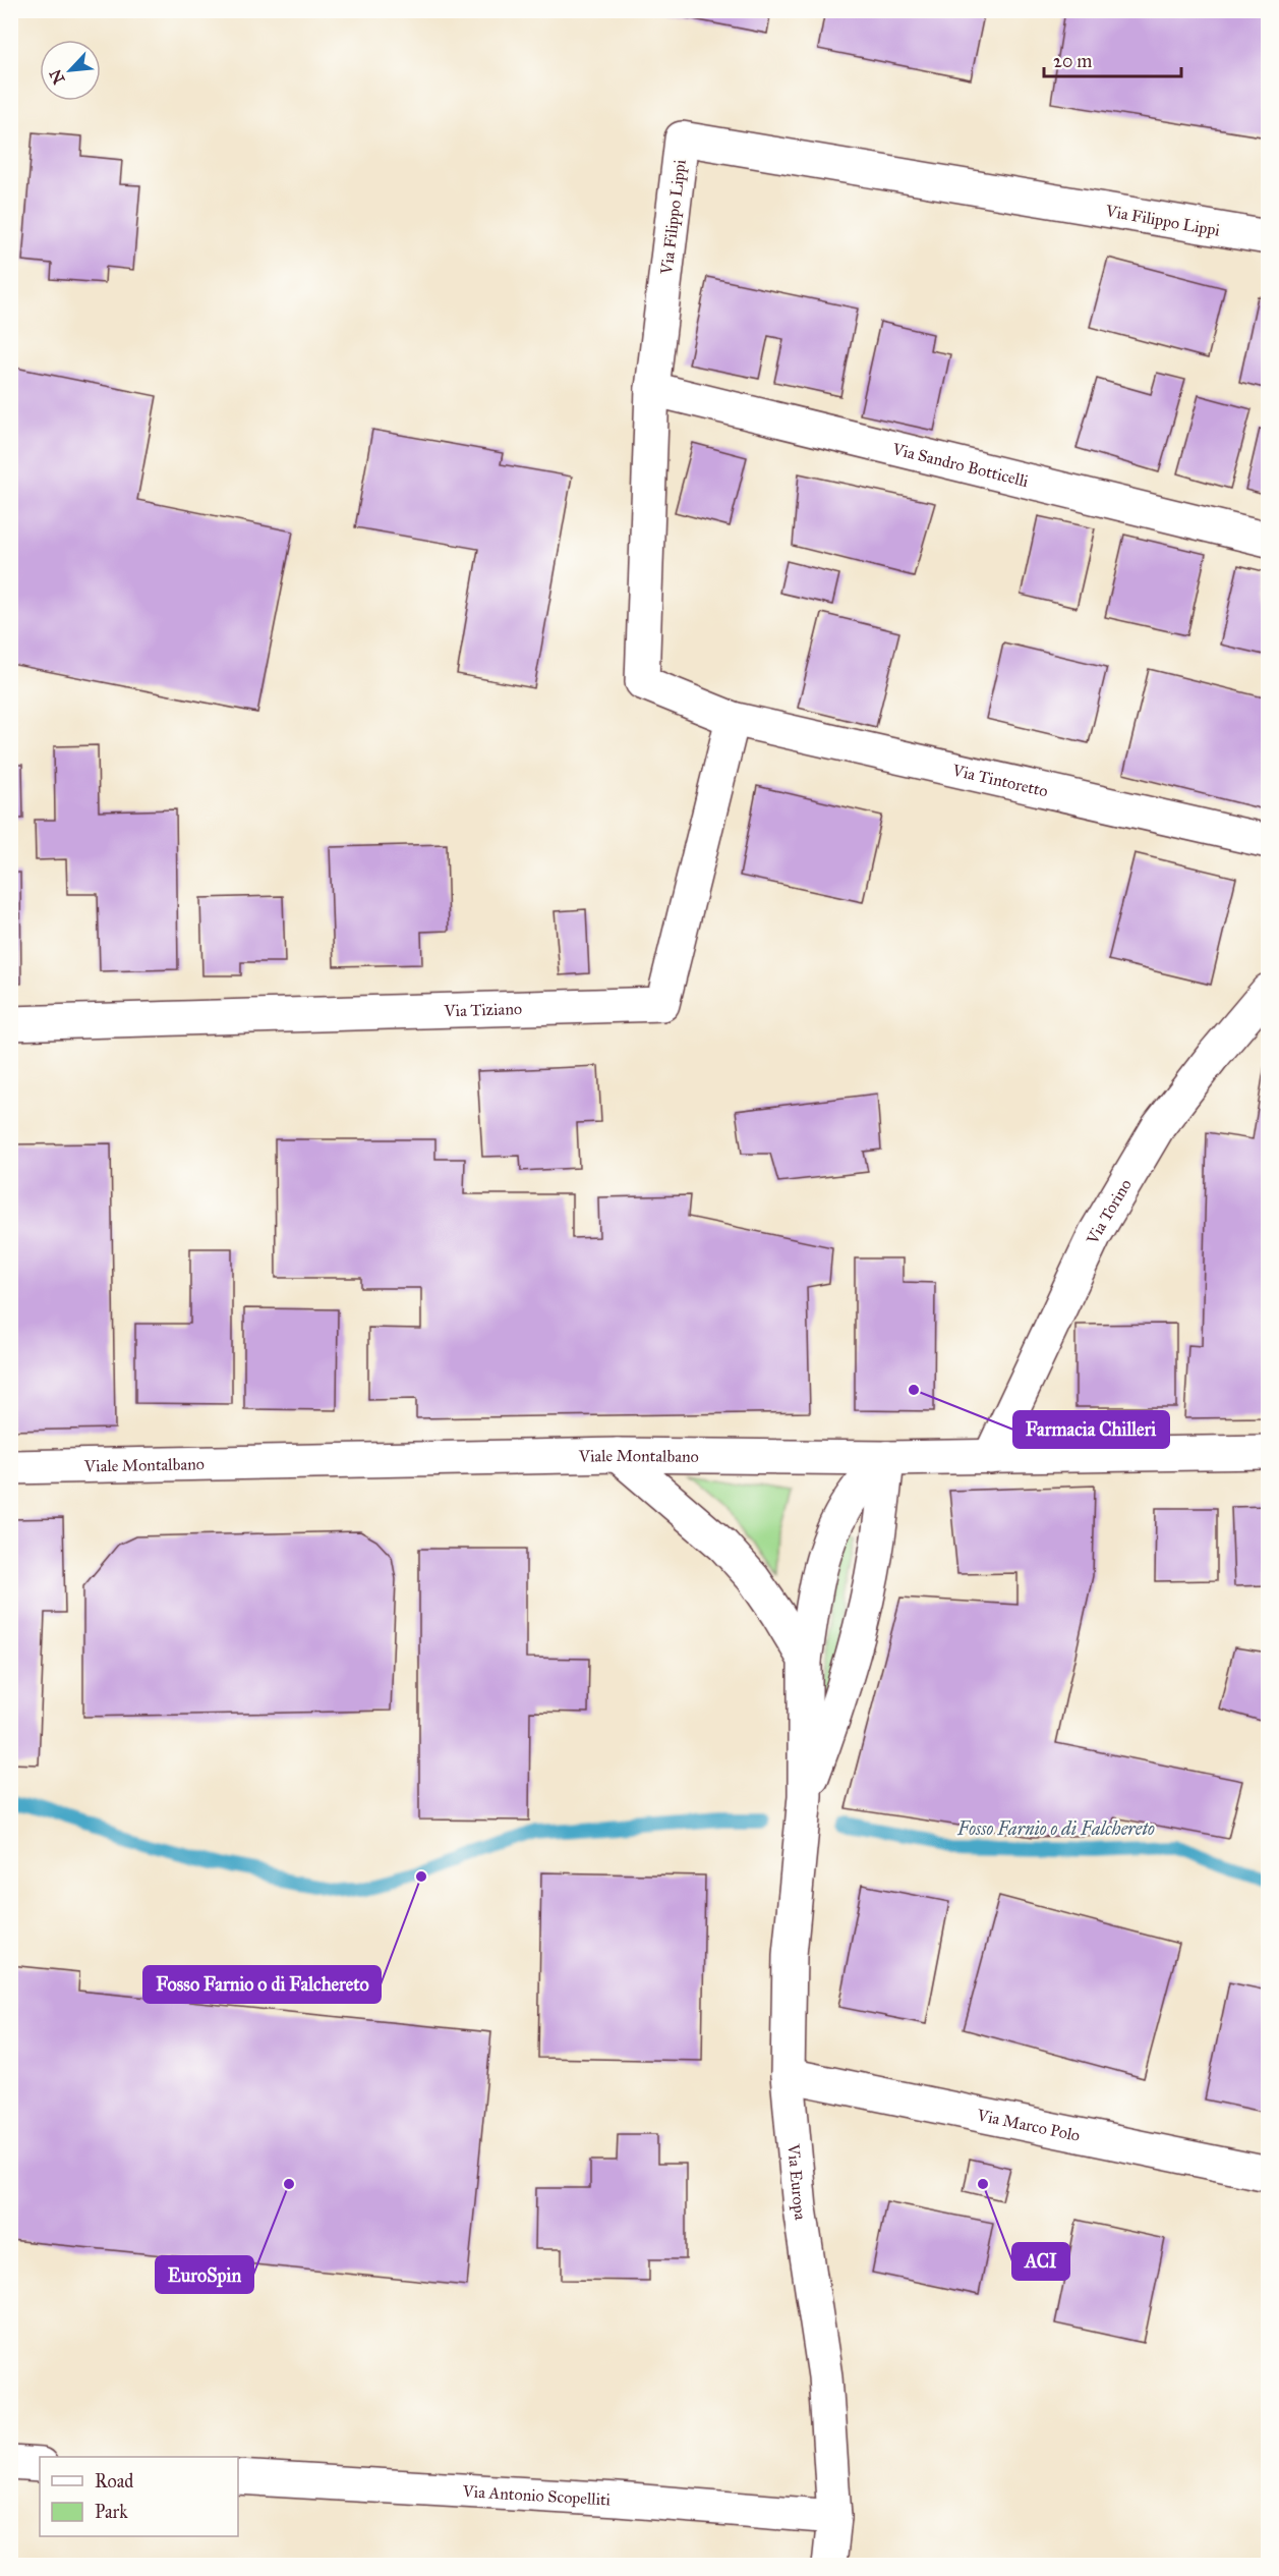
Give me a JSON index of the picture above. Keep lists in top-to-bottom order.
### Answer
{
  "streets": {
    "street": [
      "Via Filippo Lippi",
      "Via Sandro Botticelli",
      "Via Tintoretto",
      "Via Tiziano",
      "Via Torino",
      "Viale Montalbano",
      "Via Marco Polo",
      "Via Europa",
      "Via Antonio Scopelliti"
    ]
  },
  "crossings": [
    ["Via Filippo Lippi", "Via Sandro Botticelli"],
    ["Via Filippo Lippi", "Via Tintoretto"],
    ["Via Filippo Lippi", "Via Tiziano"],
    ["Via Tintoretto", "Via Tiziano"],
    ["Via Torino", "Viale Montalbano"],
    ["Via Marco Polo", "Via Europa"],
    ["Via Europa", "Via Antonio Scopelliti"]
  ],
  "water": ["Fosso Farnio o di Falchereto"],
  "places": [
    "Farmacia Chilleri",
    "Fosso Farnio o di Falchereto",
    "EuroSpin",
    "ACI"
  ],
  "legend": ["Road", "Park"],
  "scale_bar": "20 m",
  "north": "bottom left"
}
